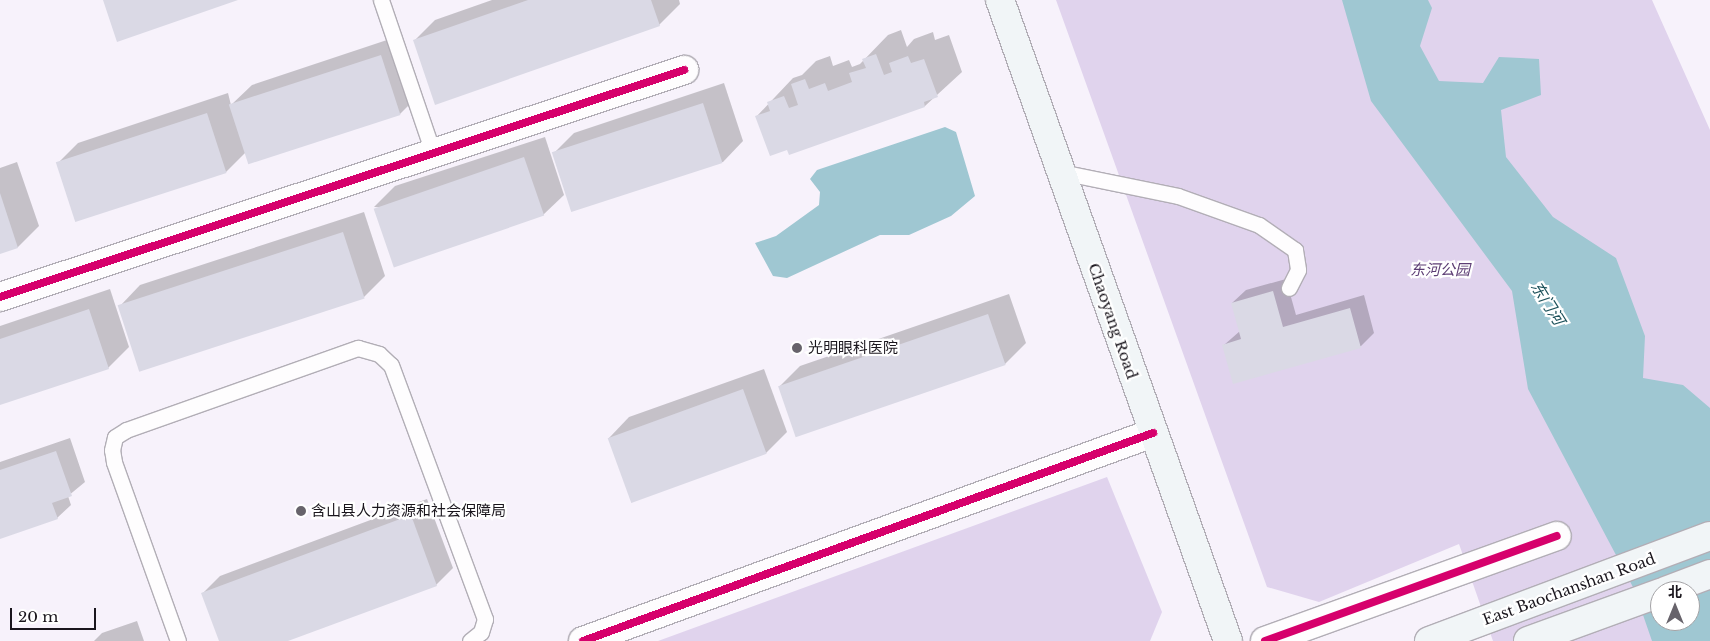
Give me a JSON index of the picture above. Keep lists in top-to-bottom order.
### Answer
{
  "streets": {
    "main road": ["Chaoyang Road", "East Baochanshan Road"]
  },
  "water": ["东门河"],
  "parks": ["东河公园"],
  "places": ["光明眼科医院", "含山县人力资源和社会保障局"],
  "scale_bar": "20 m",
  "north": "top"
}
